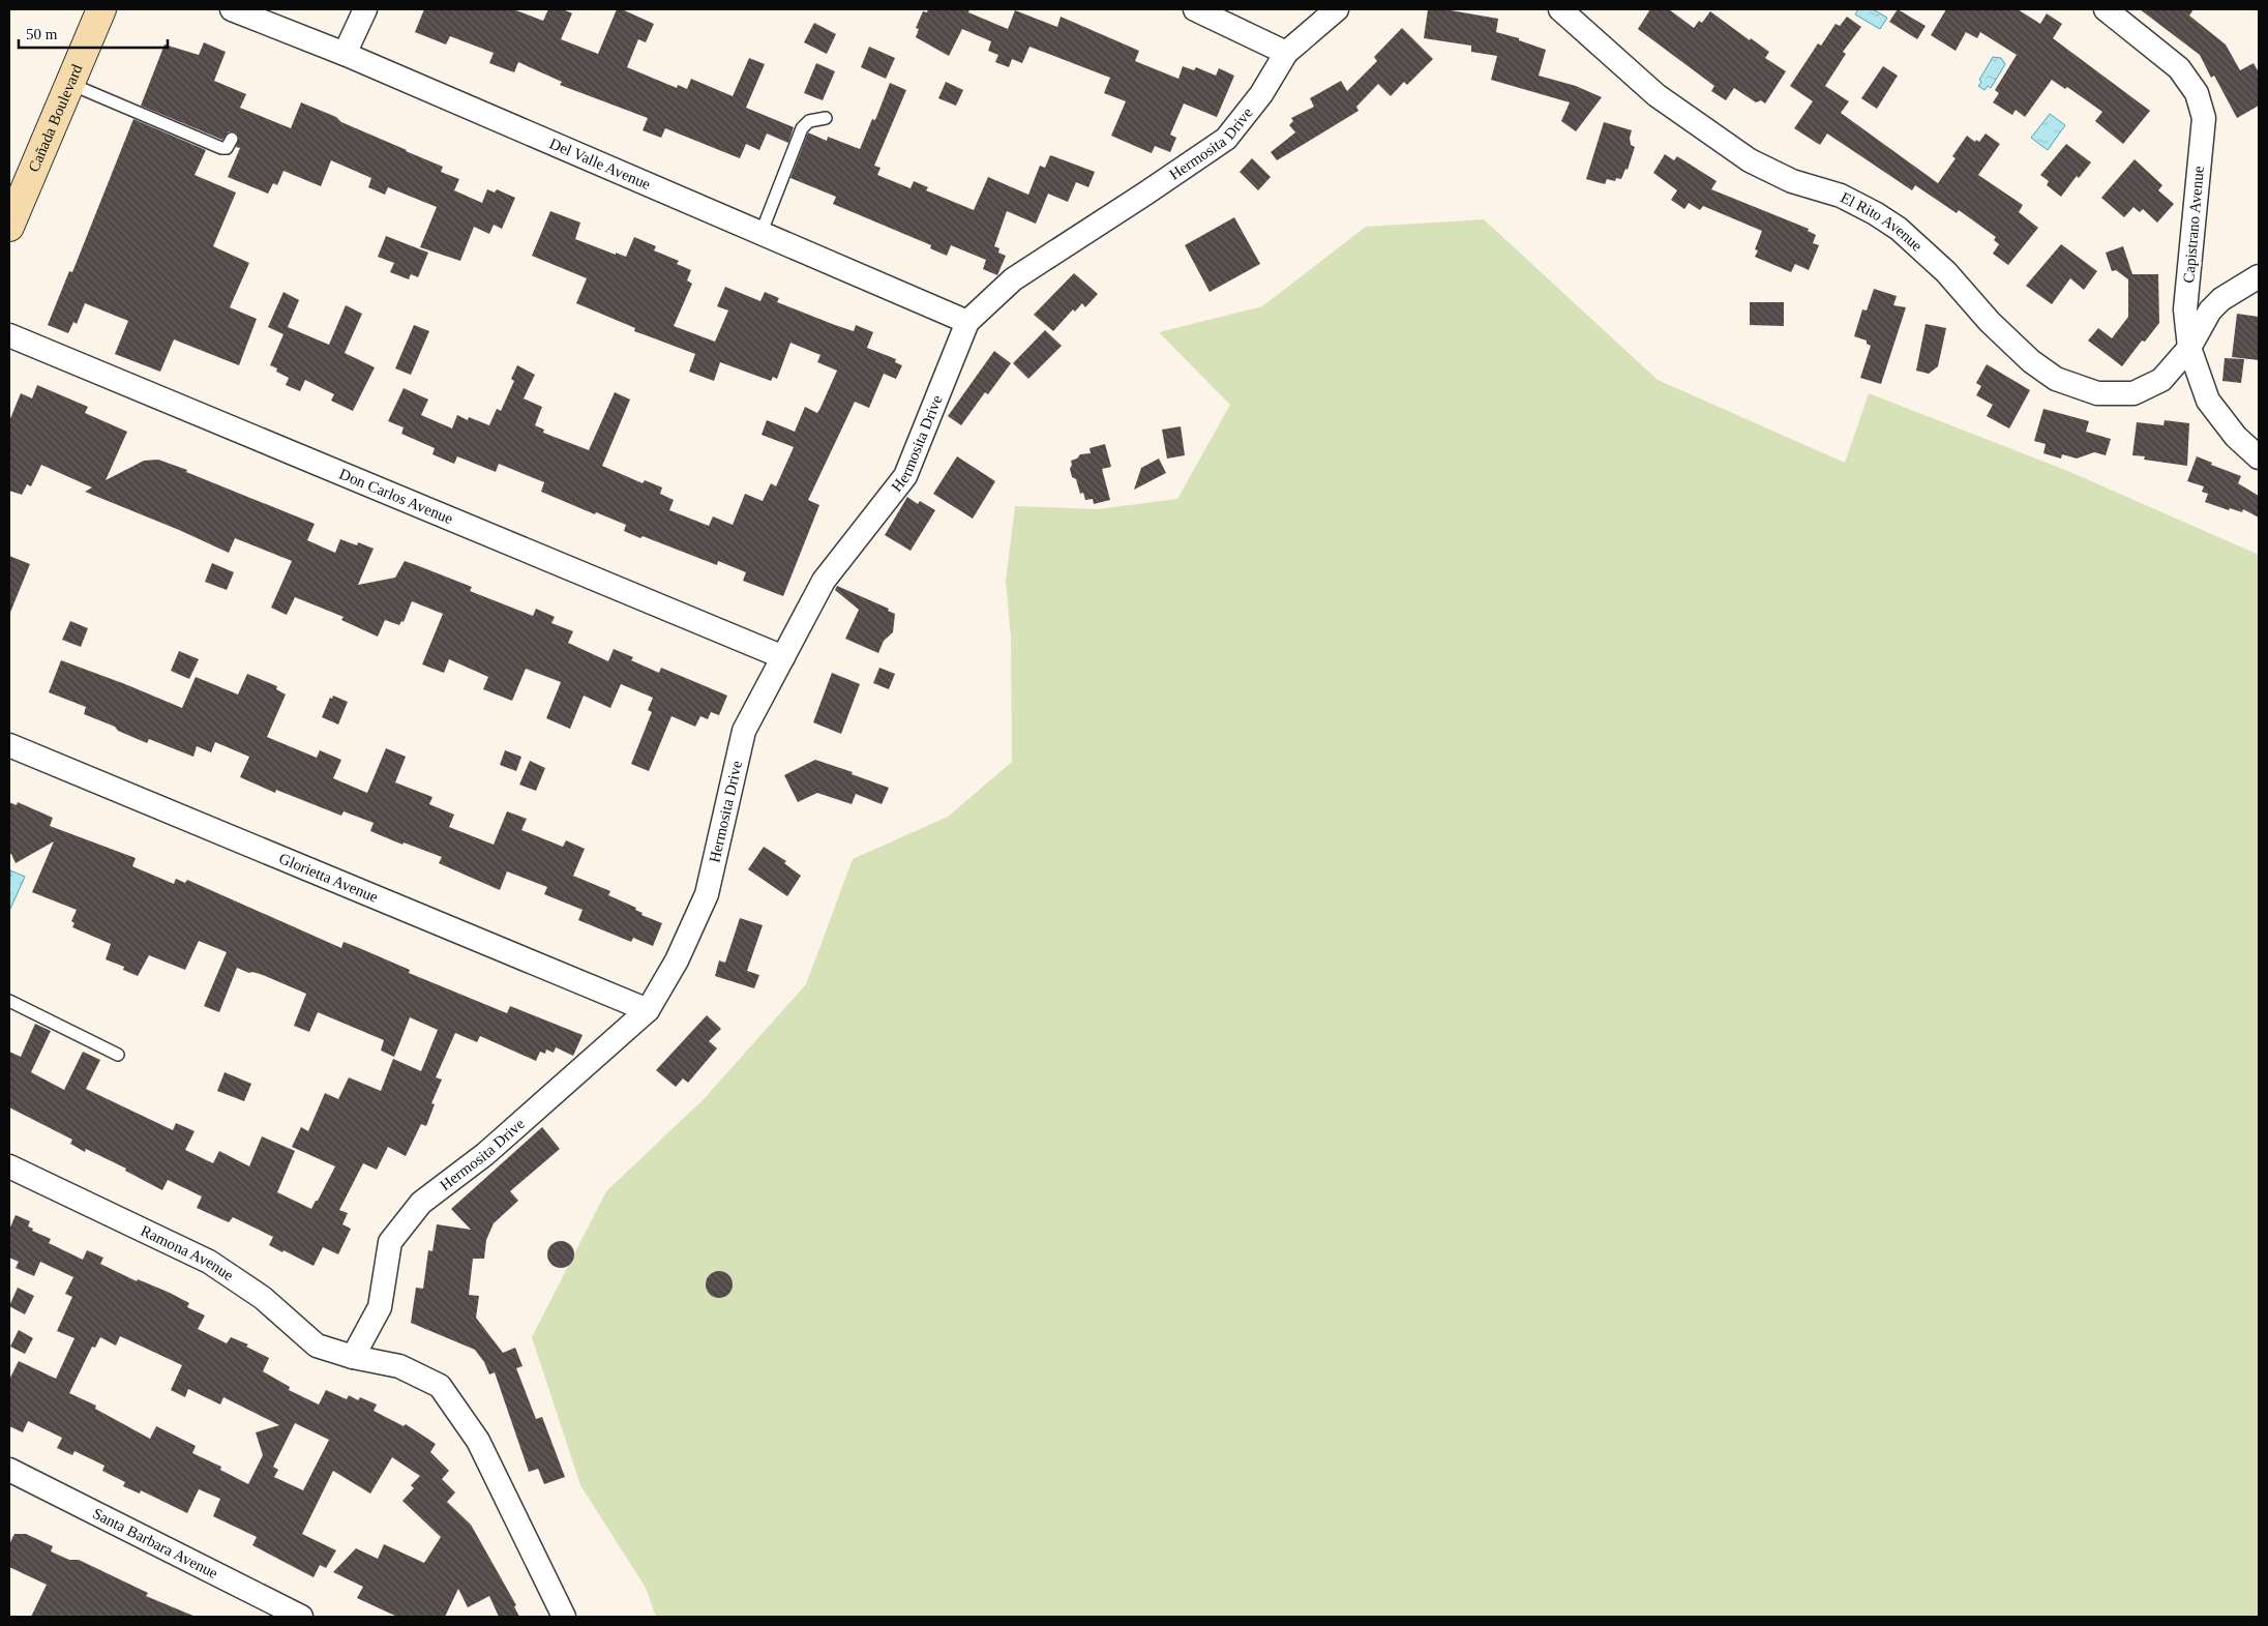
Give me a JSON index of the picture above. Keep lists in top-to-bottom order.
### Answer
{
  "streets": {
    "main road": ["Cañada Boulevard"],
    "street": [
      "Hermosita Drive",
      "Del Valle Avenue",
      "El Rito Avenue",
      "Capistrano Avenue",
      "Don Carlos Avenue",
      "Glorietta Avenue",
      "Ramona Avenue",
      "Santa Barbara Avenue"
    ]
  },
  "crossings": [
    ["Hermosita Drive", "Del Valle Avenue"],
    ["Hermosita Drive", "Don Carlos Avenue"],
    ["Hermosita Drive", "Glorietta Avenue"],
    ["Hermosita Drive", "Ramona Avenue"],
    ["El Rito Avenue", "Capistrano Avenue"]
  ],
  "scale_bar": "50 m"
}
